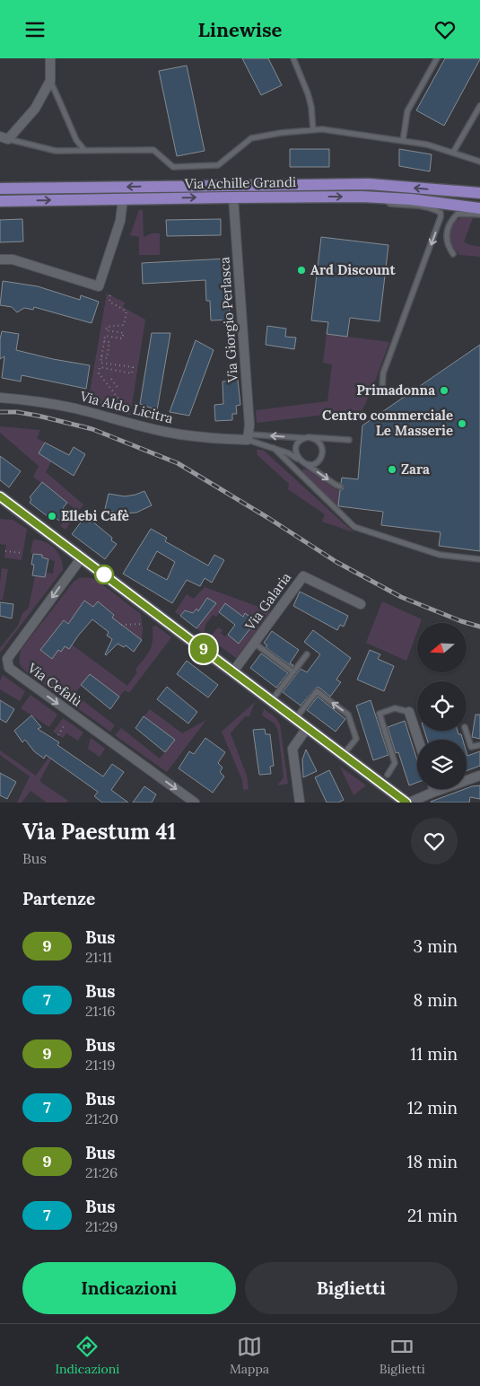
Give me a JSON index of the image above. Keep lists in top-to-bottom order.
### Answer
{
  "streets": {
    "main road": ["Via Achille Grandi"],
    "street": [
      "Via Giorgio Perlasca",
      "Via Aldo Licitra",
      "Via Galaria",
      "Via Cefalù"
    ]
  },
  "crossings": [
    ["Via Achille Grandi", "Via Giorgio Perlasca"],
    ["Via Giorgio Perlasca", "Via Aldo Licitra"]
  ],
  "places": [
    "Ard Discount",
    "Primadonna",
    "Centro commerciale Le Masserie",
    "Zara",
    "Ellebi Cafè"
  ],
  "lines": ["bus line 9"],
  "north": "left",
  "page": {
    "header": "Linewise",
    "on_map": "9",
    "heading": [
      ["Via Paestum 41", "Bus"],
      "Partenze"
    ],
    "list": [
      {
        "mark": "9",
        "name": "Bus",
        "note": "21:11",
        "value": "3 min"
      },
      {
        "mark": "7",
        "name": "Bus",
        "note": "21:16",
        "value": "8 min"
      },
      {
        "mark": "9",
        "name": "Bus",
        "note": "21:19",
        "value": "11 min"
      },
      {
        "mark": "7",
        "name": "Bus",
        "note": "21:20",
        "value": "12 min"
      },
      {
        "mark": "9",
        "name": "Bus",
        "note": "21:26",
        "value": "18 min"
      },
      {
        "mark": "7",
        "name": "Bus",
        "note": "21:29",
        "value": "21 min"
      }
    ],
    "buttons": ["Indicazioni", "Biglietti"],
    "tabs": ["Indicazioni", "Mappa", "Biglietti"]
  }
}
